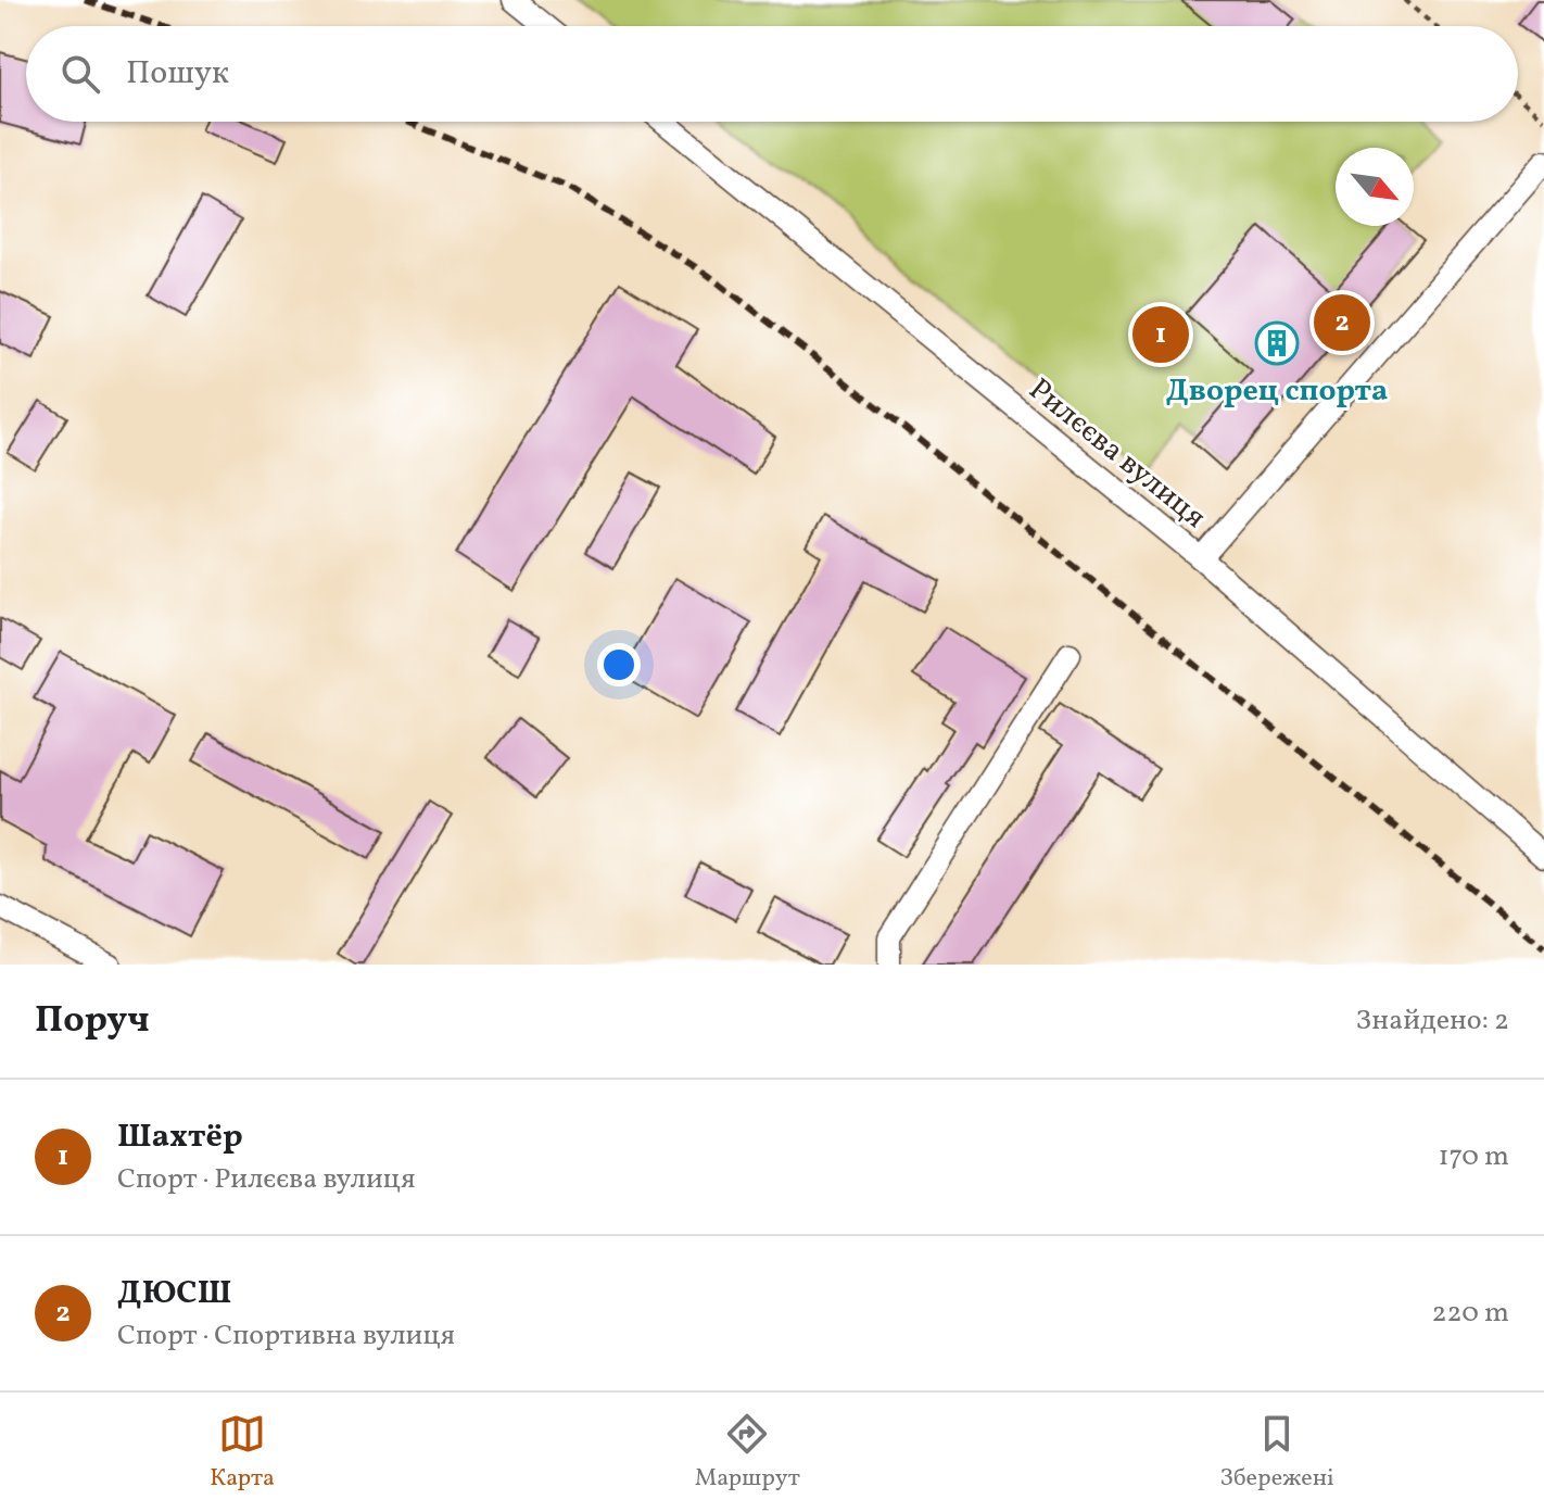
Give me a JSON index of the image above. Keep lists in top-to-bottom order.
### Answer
{
  "streets": {
    "street": ["Рилєєва вулиця"]
  },
  "places": {
    "building": ["Дворец спорта"]
  },
  "north": "bottom right",
  "page": {
    "search": "Пошук",
    "pins": ["2", "1"],
    "heading": ["Поруч", "Знайдено: 2"],
    "list": [
      {
        "mark": "1",
        "name": "Шахтёр",
        "note": "Спорт · Рилєєва вулиця",
        "value": "170 m"
      },
      {
        "mark": "2",
        "name": "ДЮСШ",
        "note": "Спорт · Спортивна вулиця",
        "value": "220 m"
      }
    ],
    "nav": ["Карта", "Маршрут", "Збережені"]
  }
}
